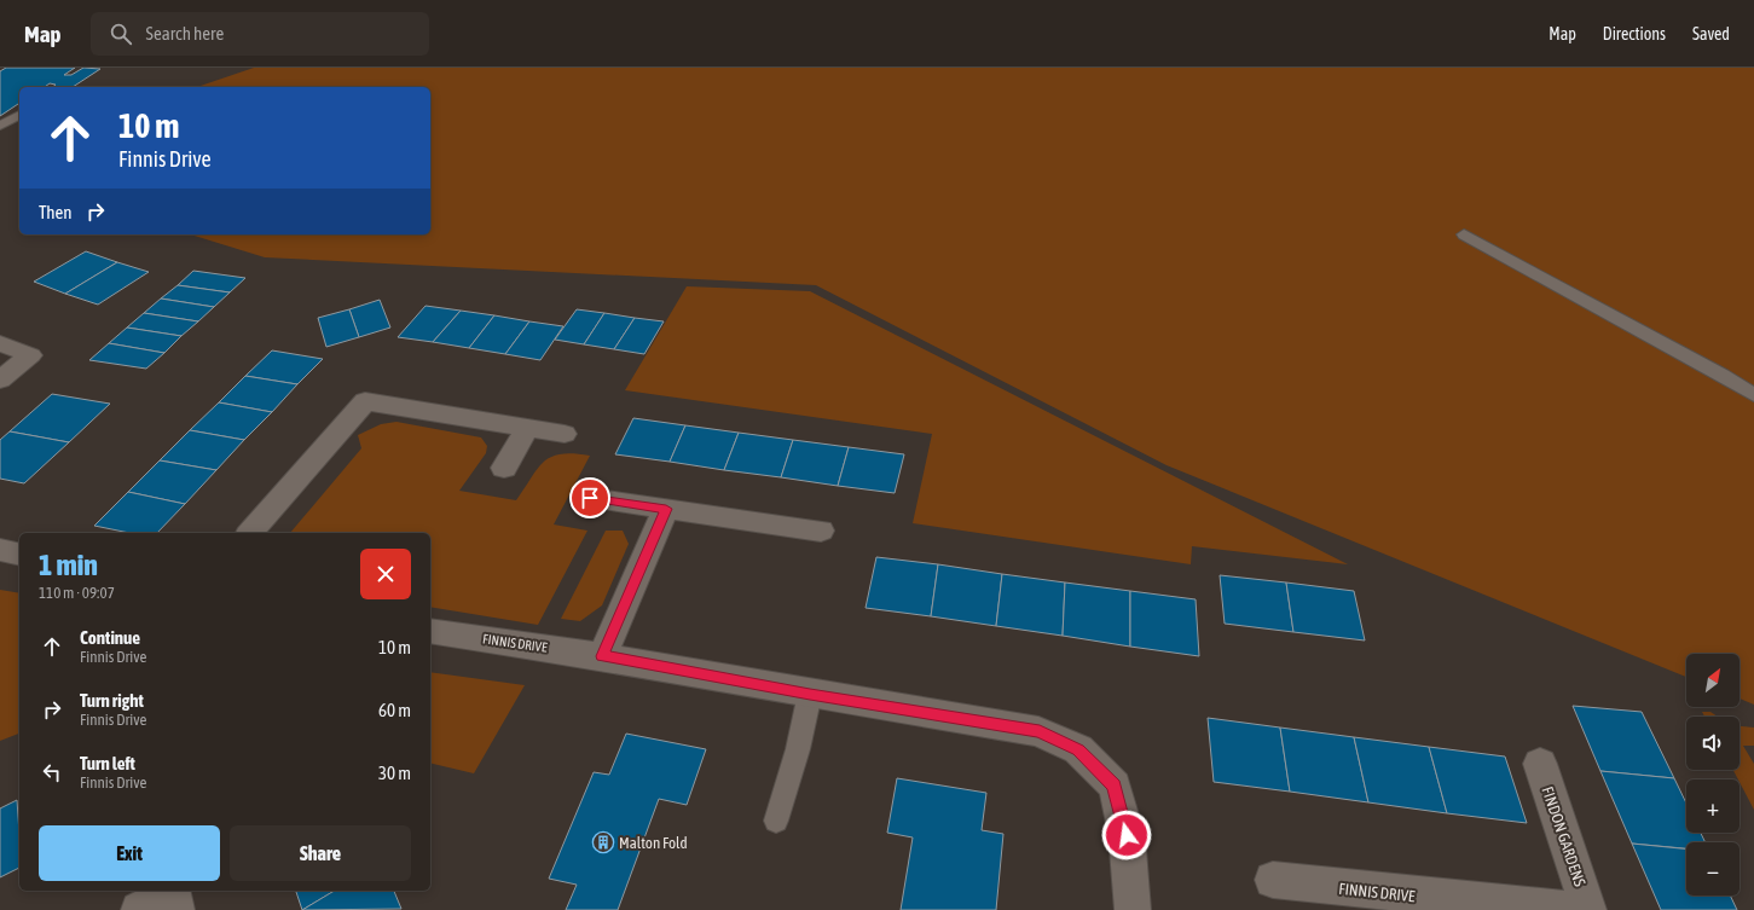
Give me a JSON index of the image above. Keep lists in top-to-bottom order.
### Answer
{
  "streets": {
    "street": ["FINNIS DRIVE", "FINDON GARDENS"]
  },
  "places": {
    "building": ["Malton Fold"]
  },
  "north": "top right",
  "page": {
    "header": "Map",
    "search": "Search here",
    "nav": ["Map", "Directions", "Saved"],
    "turn": ["10 m", "Finnis Drive"],
    "then": "Then",
    "heading": ["1 min", "110 m · 09:07"],
    "list": [
      {
        "name": "Continue",
        "note": "Finnis Drive",
        "value": "10 m"
      },
      {
        "name": "Turn right",
        "note": "Finnis Drive",
        "value": "60 m"
      },
      {
        "name": "Turn left",
        "note": "Finnis Drive",
        "value": "30 m"
      }
    ],
    "map_buttons": ["+", "−"],
    "buttons": ["Exit", "Share"]
  }
}
